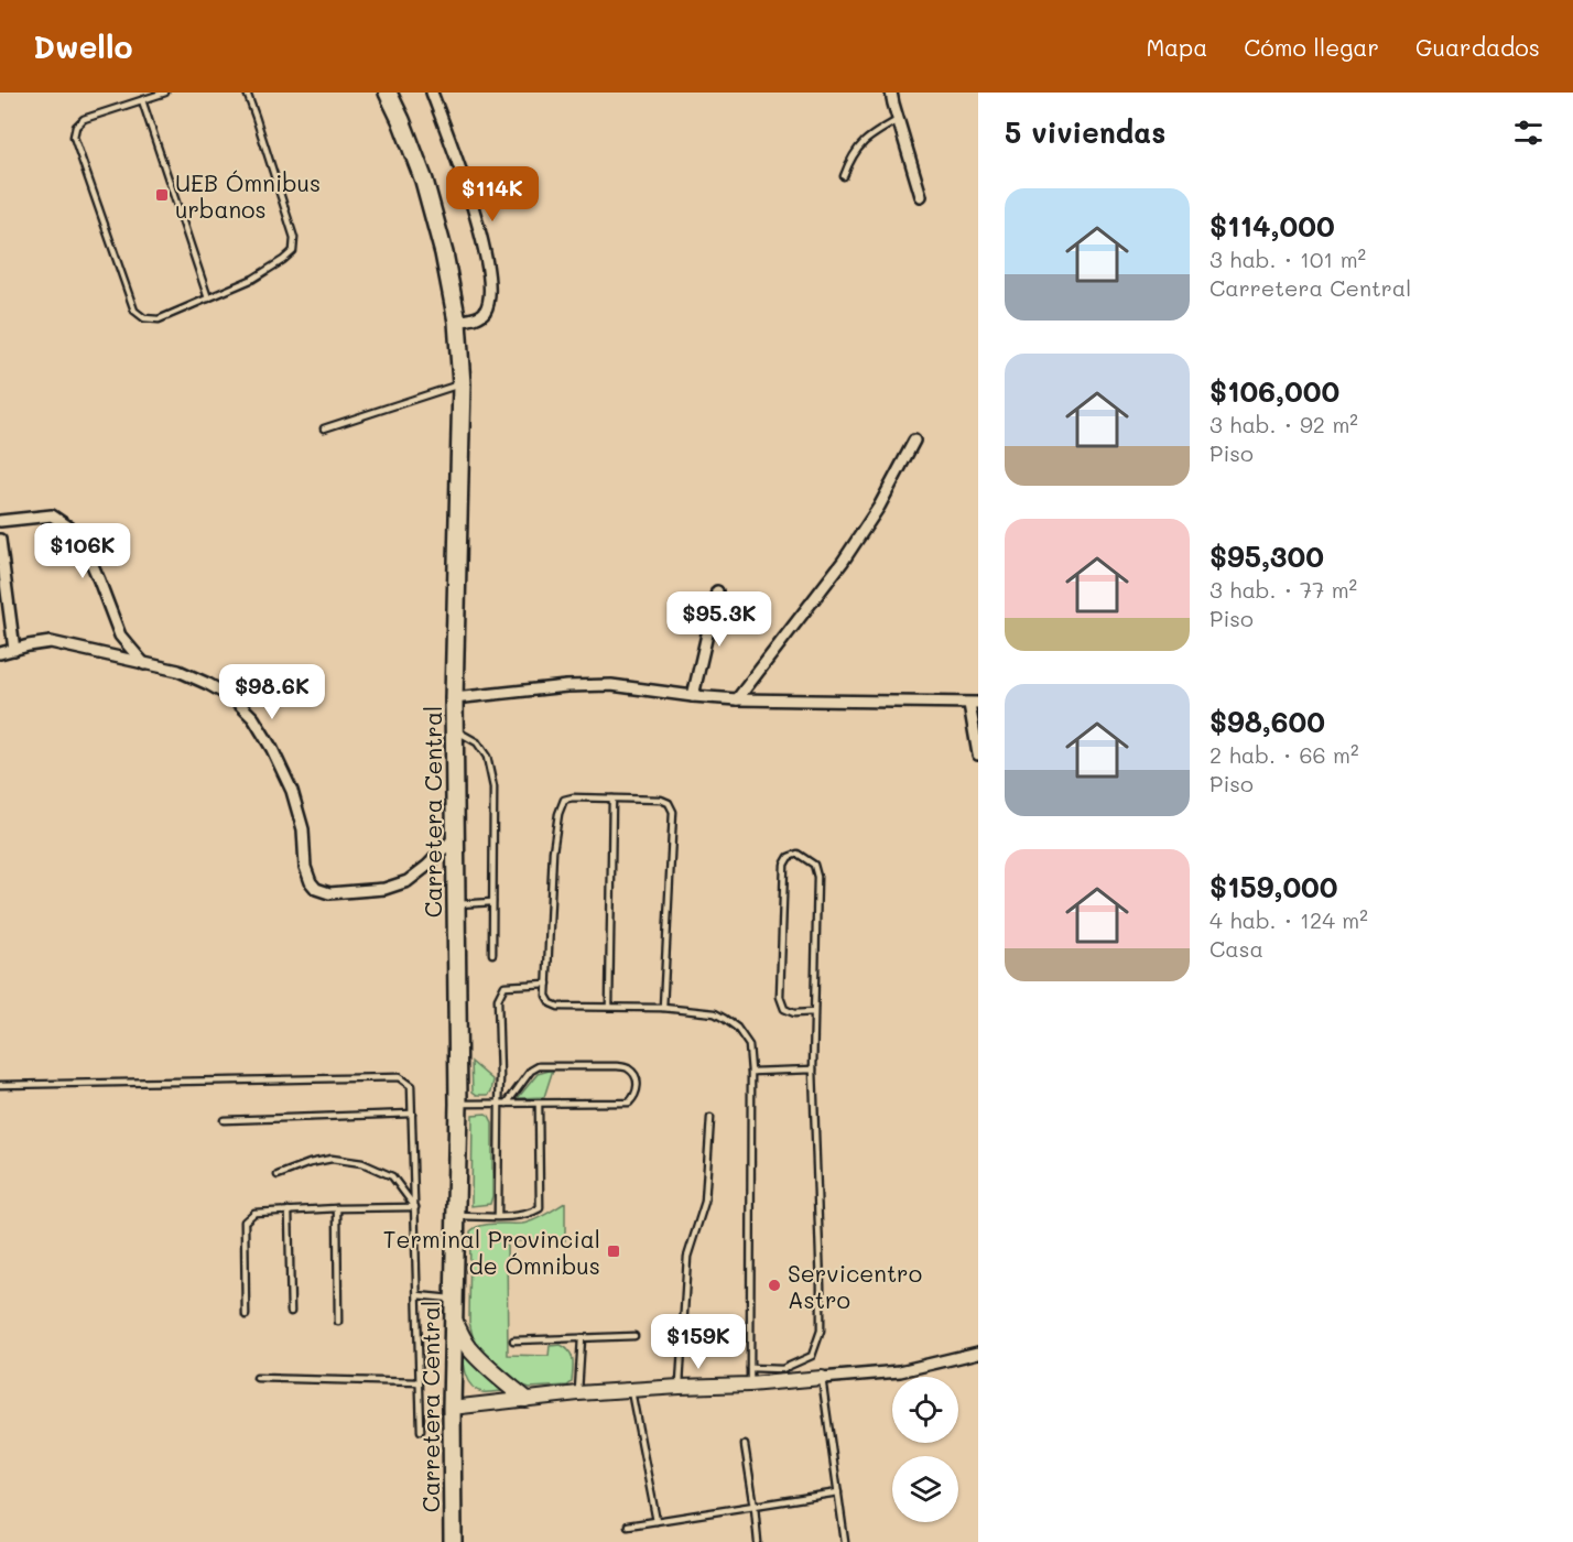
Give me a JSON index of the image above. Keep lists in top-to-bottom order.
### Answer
{
  "streets": {
    "main road": ["Carretera Central"]
  },
  "places": {
    "transit": ["UEB Ómnibus urbanos", "Terminal Provincial de Ómnibus"],
    "other": ["Servicentro Astro"]
  },
  "page": {
    "header": "Dwello",
    "nav": ["Mapa", "Cómo llegar", "Guardados"],
    "heading": "5 viviendas",
    "price": [
      "$114K",
      "$106K",
      "$95.3K",
      "$98.6K",
      "$159K"
    ],
    "list": [
      {
        "name": "$114,000",
        "note": "3 hab. · 101 m² · Carretera Central"
      },
      {
        "name": "$106,000",
        "note": "3 hab. · 92 m² · Piso"
      },
      {
        "name": "$95,300",
        "note": "3 hab. · 77 m² · Piso"
      },
      {
        "name": "$98,600",
        "note": "2 hab. · 66 m² · Piso"
      },
      {
        "name": "$159,000",
        "note": "4 hab. · 124 m² · Casa"
      }
    ]
  }
}
